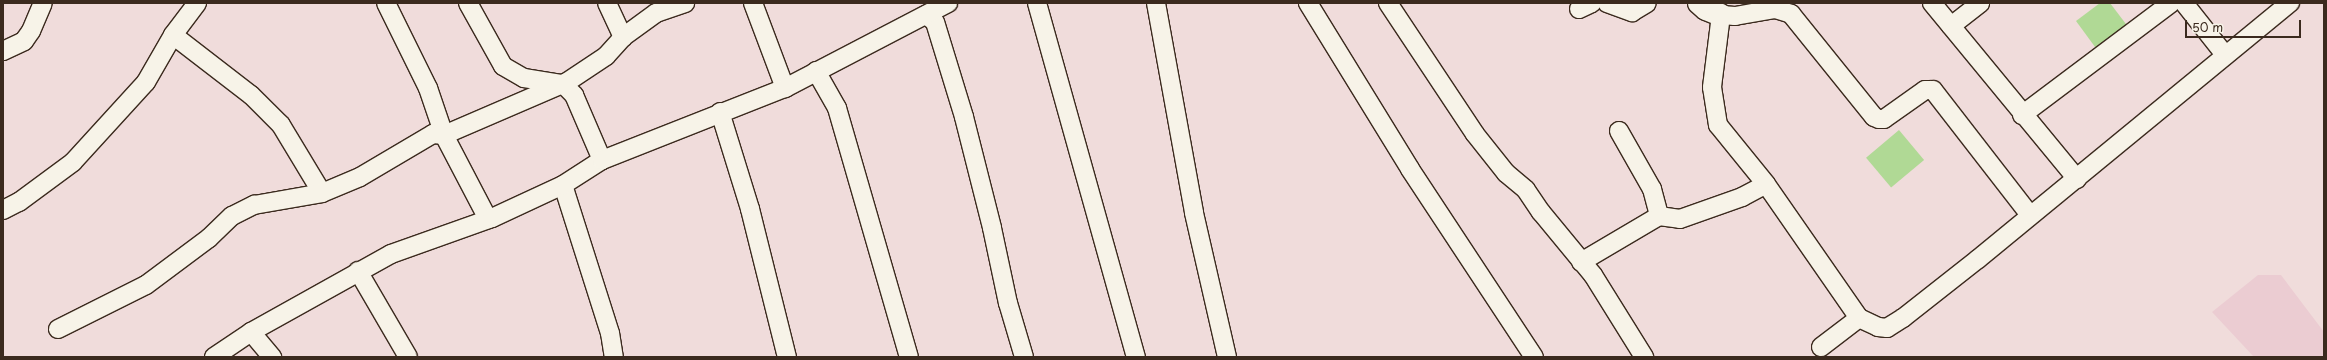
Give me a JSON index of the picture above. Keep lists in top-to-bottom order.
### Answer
{
  "scale_bar": "50 m"
}
